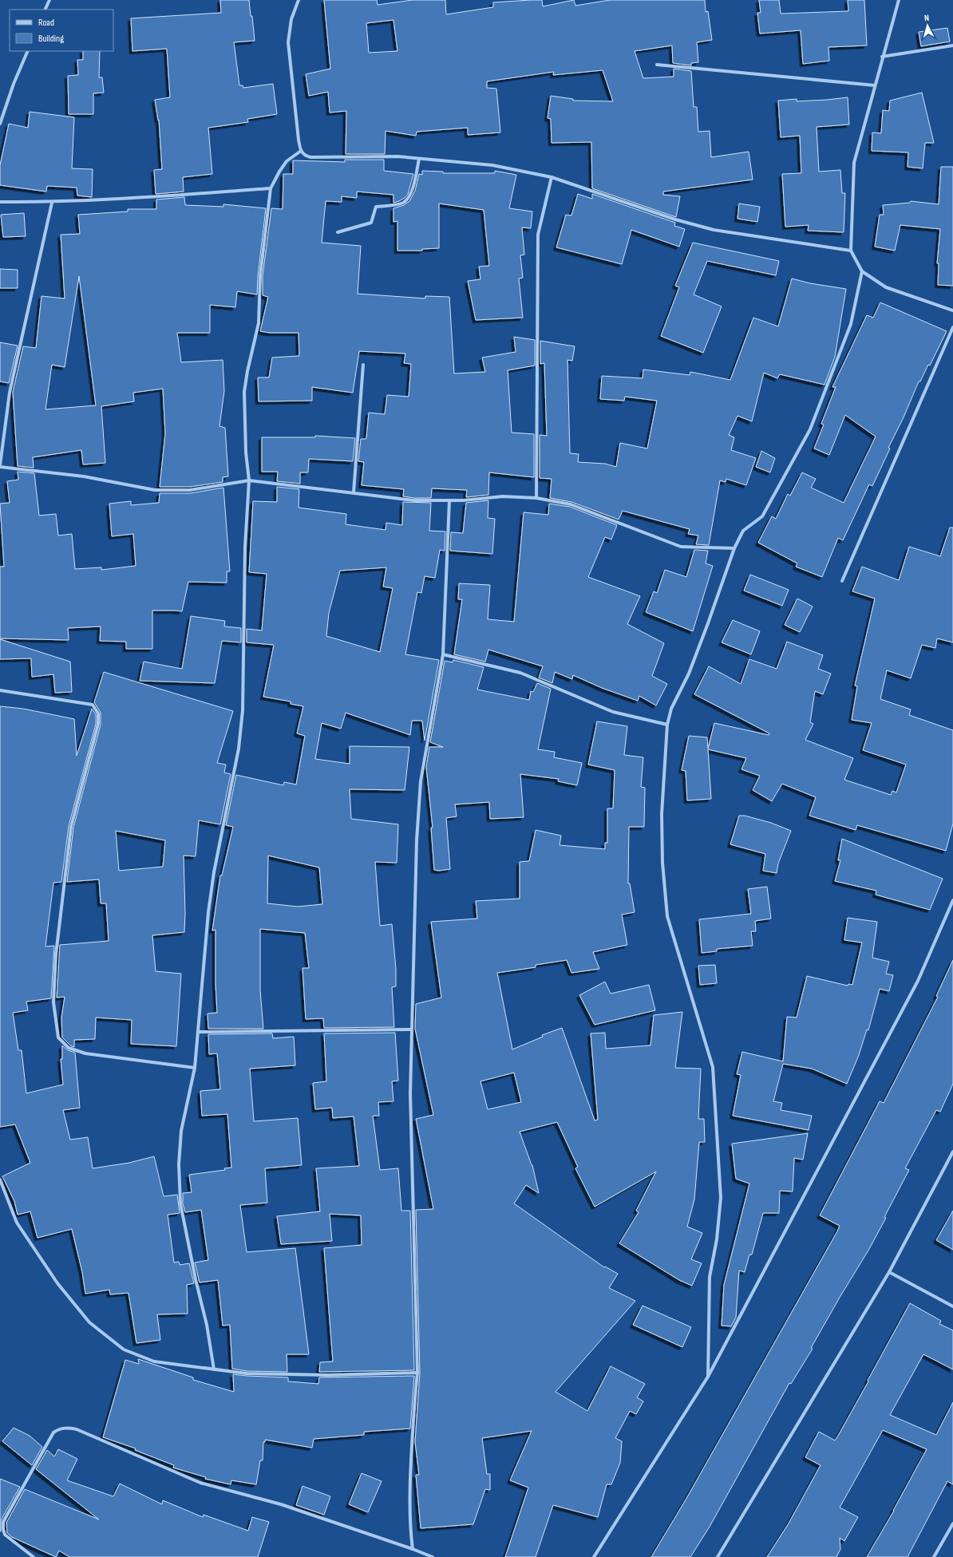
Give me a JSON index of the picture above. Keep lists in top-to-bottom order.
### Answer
{
  "legend": ["Road", "Building"],
  "north": "top"
}
